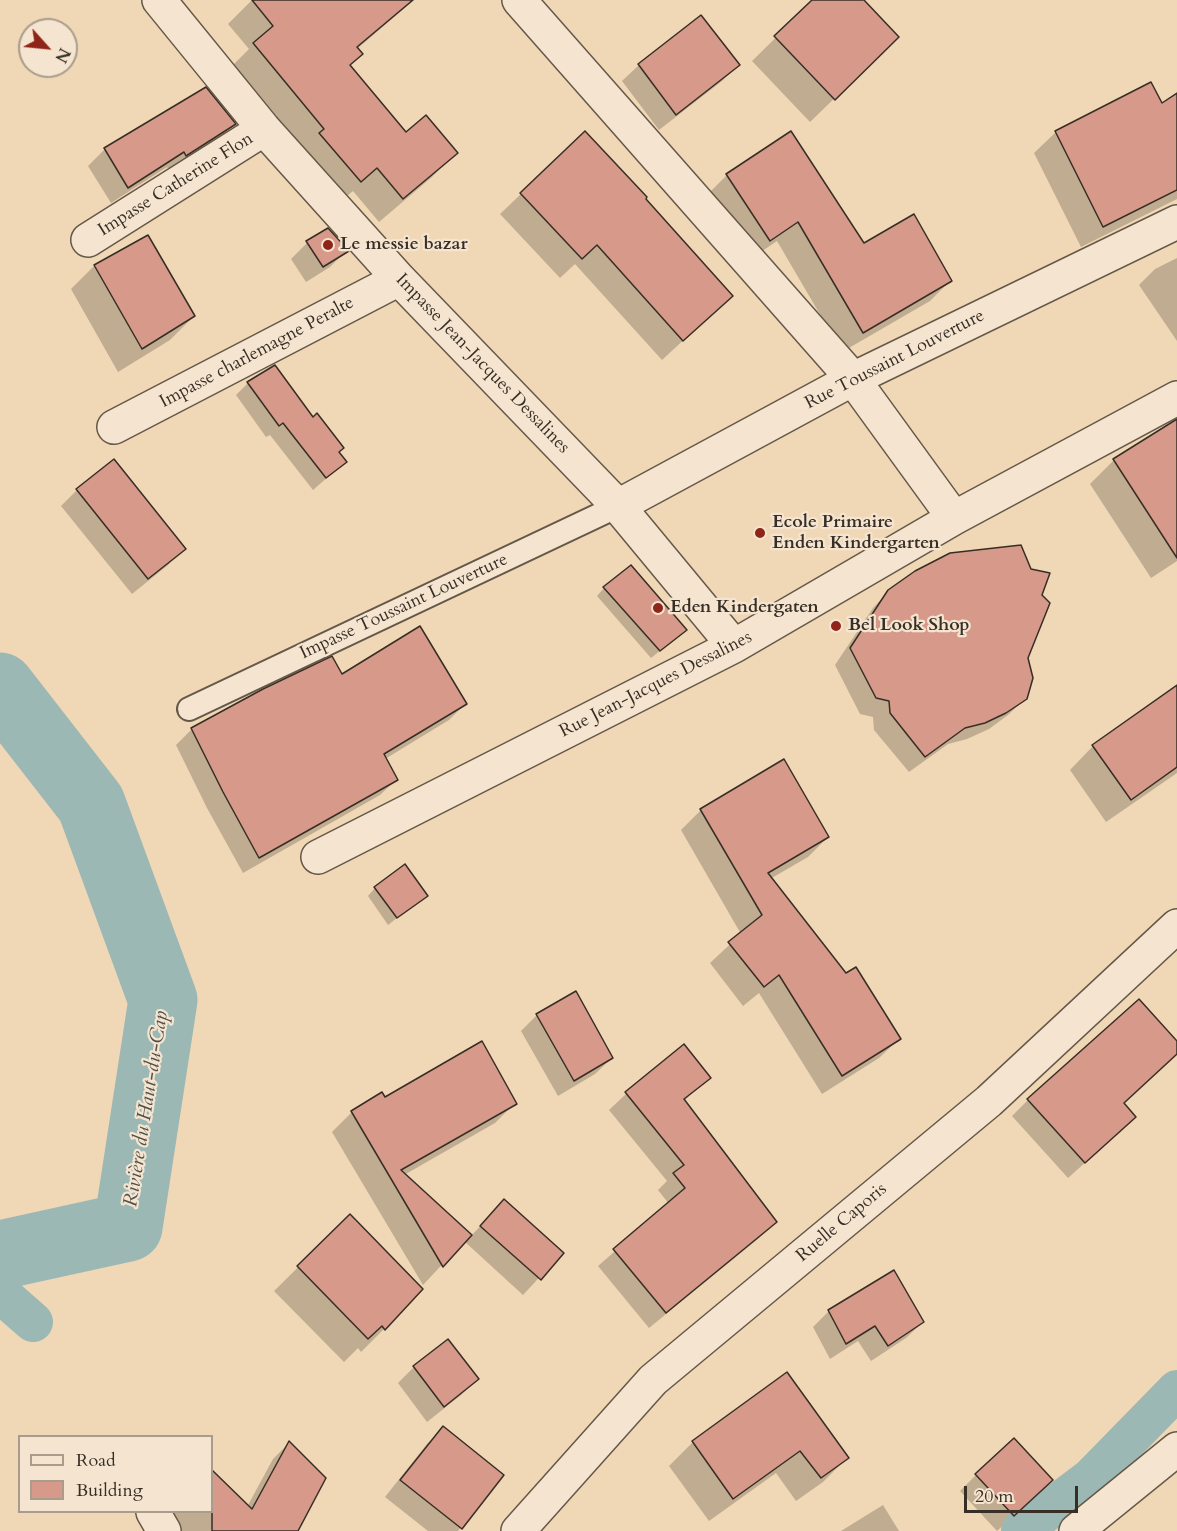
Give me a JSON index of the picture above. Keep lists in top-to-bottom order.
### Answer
{
  "streets": {
    "street": [
      "Impasse Catherine Flon",
      "Impasse charlemagne Peralte",
      "Rue Toussaint Louverture",
      "Impasse Jean-Jacques Dessalines",
      "Rue Jean-Jacques Dessalines",
      "Ruelle Caporis"
    ],
    "lane": ["Impasse Toussaint Louverture"]
  },
  "crossings": [
    ["Impasse Catherine Flon", "Impasse Jean-Jacques Dessalines"],
    ["Impasse charlemagne Peralte", "Impasse Jean-Jacques Dessalines"],
    ["Rue Toussaint Louverture", "Impasse Jean-Jacques Dessalines"],
    ["Rue Toussaint Louverture", "Impasse Toussaint Louverture"],
    ["Impasse Jean-Jacques Dessalines", "Impasse Toussaint Louverture"],
    ["Impasse Jean-Jacques Dessalines", "Rue Jean-Jacques Dessalines"]
  ],
  "water": ["Rivière du Haut-du-Cap"],
  "places": [
    "Le messie bazar",
    "Ecole Primaire Enden Kindergarten",
    "Eden Kindergaten",
    "Bel Look Shop"
  ],
  "legend": ["Road", "Building"],
  "scale_bar": "20 m",
  "north": "bottom right"
}
